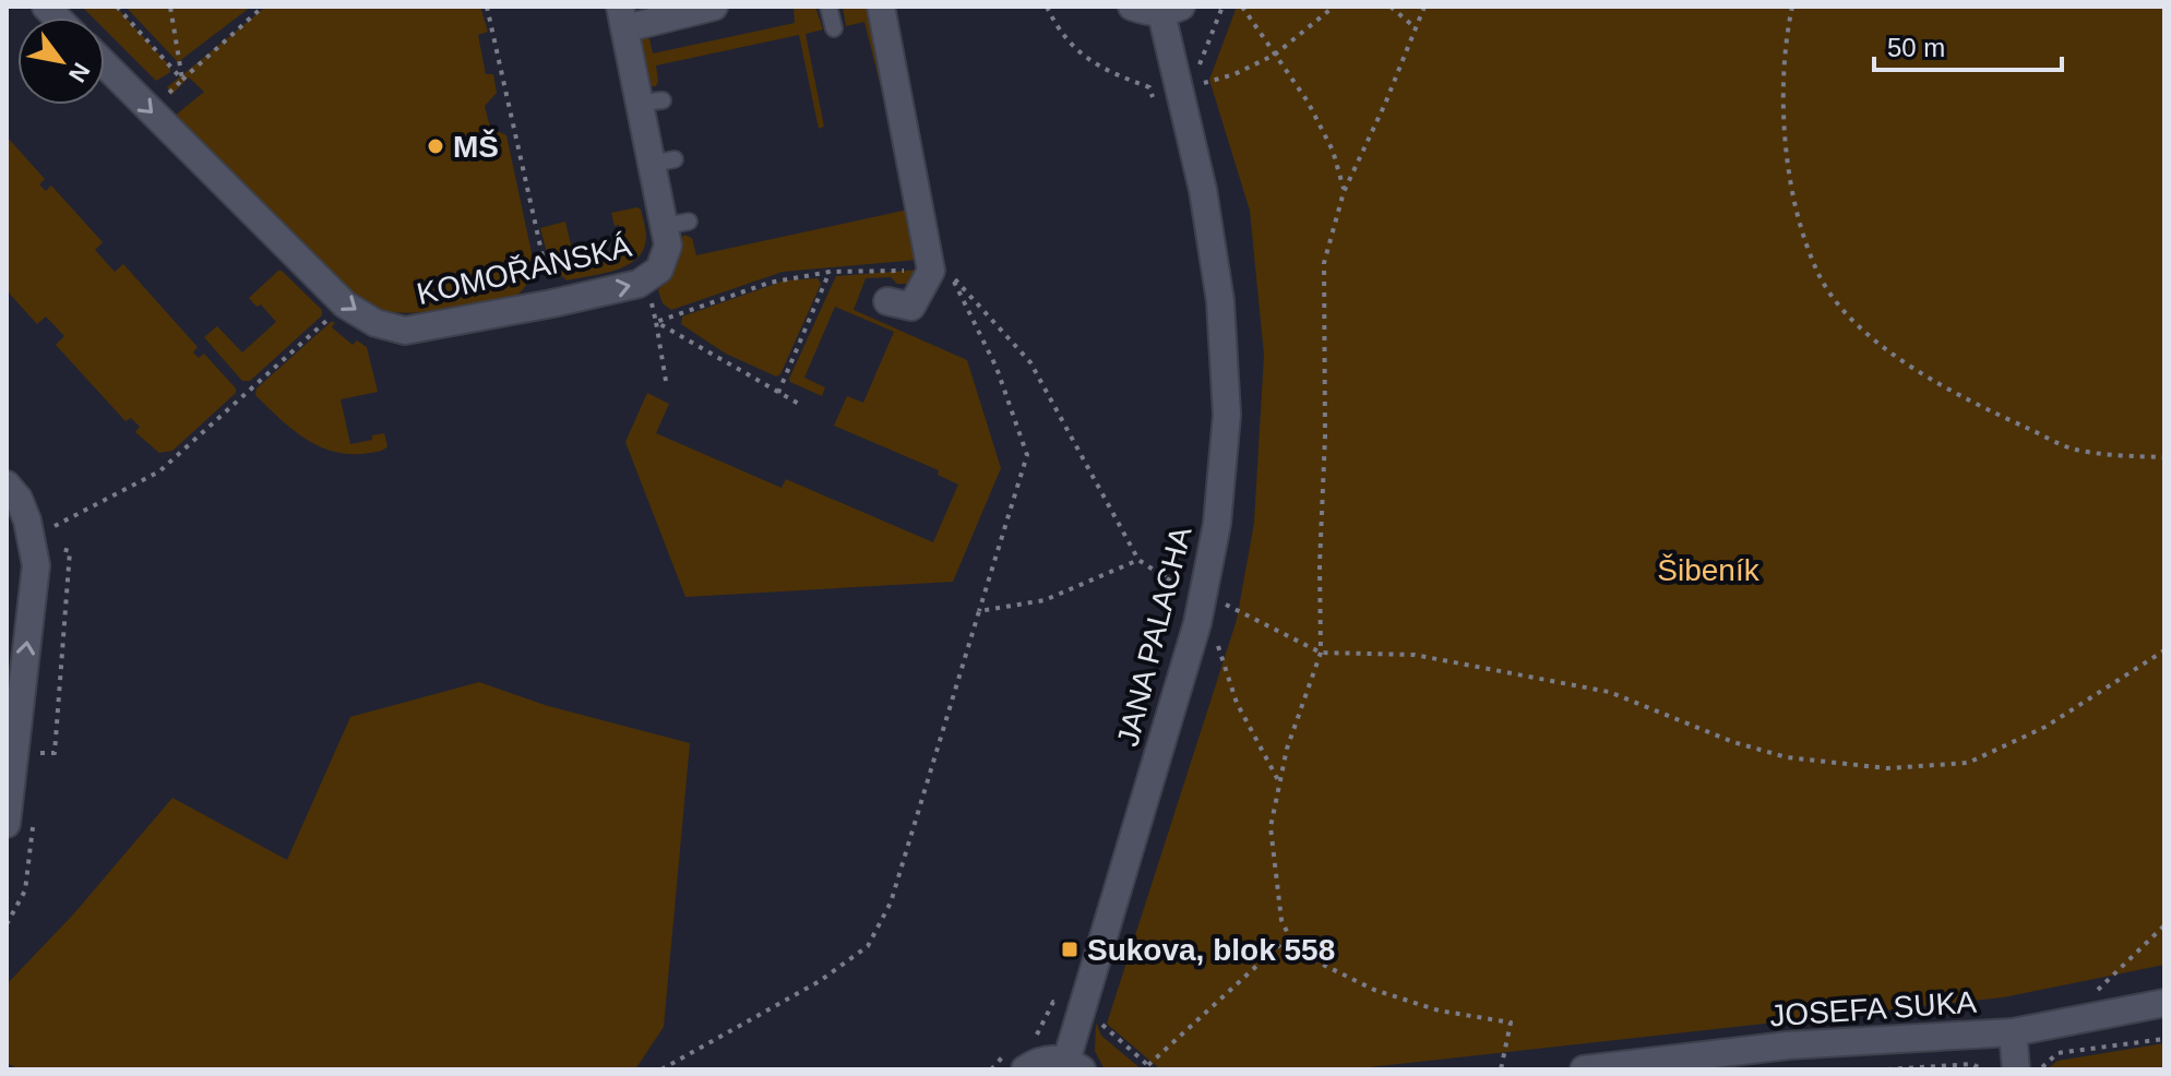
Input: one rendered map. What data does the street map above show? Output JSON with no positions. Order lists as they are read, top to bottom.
{
  "streets": {
    "street": ["KOMOŘANSKÁ", "JANA PALACHA", "JOSEFA SUKA"]
  },
  "one_way": ["KOMOŘANSKÁ"],
  "parks": ["Šibeník"],
  "places": {
    "other": ["MŠ"],
    "transit": ["Sukova, blok 558"]
  },
  "scale_bar": "50 m",
  "north": "bottom right"
}
